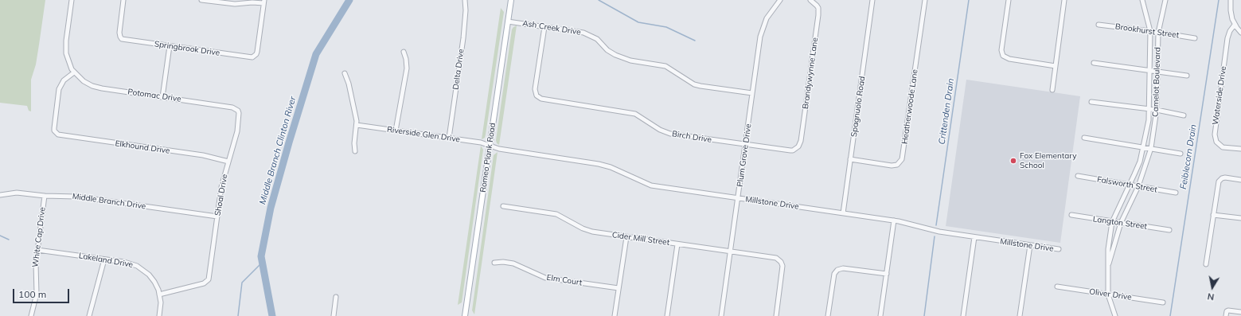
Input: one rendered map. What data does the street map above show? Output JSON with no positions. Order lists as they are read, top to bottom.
{
  "streets": {
    "main road": ["Romeo Plank Road"],
    "street": [
      "Ash Creek Drive",
      "Brookhurst Street",
      "Springbrook Drive",
      "Delta Drive",
      "Brandywynne Lane",
      "Camelot Boulevard",
      "Potomac Drive",
      "Waterside Drive",
      "Spagnuolo Road",
      "Heatherwoode Lane",
      "Riverside Glen Drive",
      "Birch Drive",
      "Elkhound Drive",
      "Plum Grove Drive",
      "Falsworth Street",
      "Shoal Drive",
      "Middle Branch Drive",
      "Millstone Drive",
      "Langton Street",
      "White Cap Drive",
      "Cider Mill Street",
      "Lakeland Drive",
      "Elm Court",
      "Oliver Drive"
    ]
  },
  "crossings": [
    ["Ash Creek Drive", "Birch Drive"],
    ["Ash Creek Drive", "Plum Grove Drive"],
    ["Ash Creek Drive", "Romeo Plank Road"],
    ["Brookhurst Street", "Camelot Boulevard"],
    ["Delta Drive", "Riverside Glen Drive"],
    ["Brandywynne Lane", "Birch Drive"],
    ["Camelot Boulevard", "Falsworth Street"],
    ["Camelot Boulevard", "Langton Street"],
    ["Camelot Boulevard", "Oliver Drive"],
    ["Potomac Drive", "Elkhound Drive"],
    ["Potomac Drive", "Shoal Drive"],
    ["Spagnuolo Road", "Heatherwoode Lane"],
    ["Spagnuolo Road", "Millstone Drive"],
    ["Riverside Glen Drive", "Romeo Plank Road"],
    ["Riverside Glen Drive", "Millstone Drive"],
    ["Birch Drive", "Plum Grove Drive"],
    ["Elkhound Drive", "Shoal Drive"],
    ["Plum Grove Drive", "Millstone Drive"],
    ["Plum Grove Drive", "Cider Mill Street"],
    ["Romeo Plank Road", "Millstone Drive"],
    ["Shoal Drive", "Middle Branch Drive"],
    ["Shoal Drive", "Lakeland Drive"],
    ["Middle Branch Drive", "White Cap Drive"],
    ["White Cap Drive", "Lakeland Drive"]
  ],
  "water": ["Crittenden Drain", "Middle Branch Clinton River", "Feiblecorn Drain"],
  "places": ["Fox Elementary School"],
  "scale_bar": "100 m",
  "north": "bottom"
}
